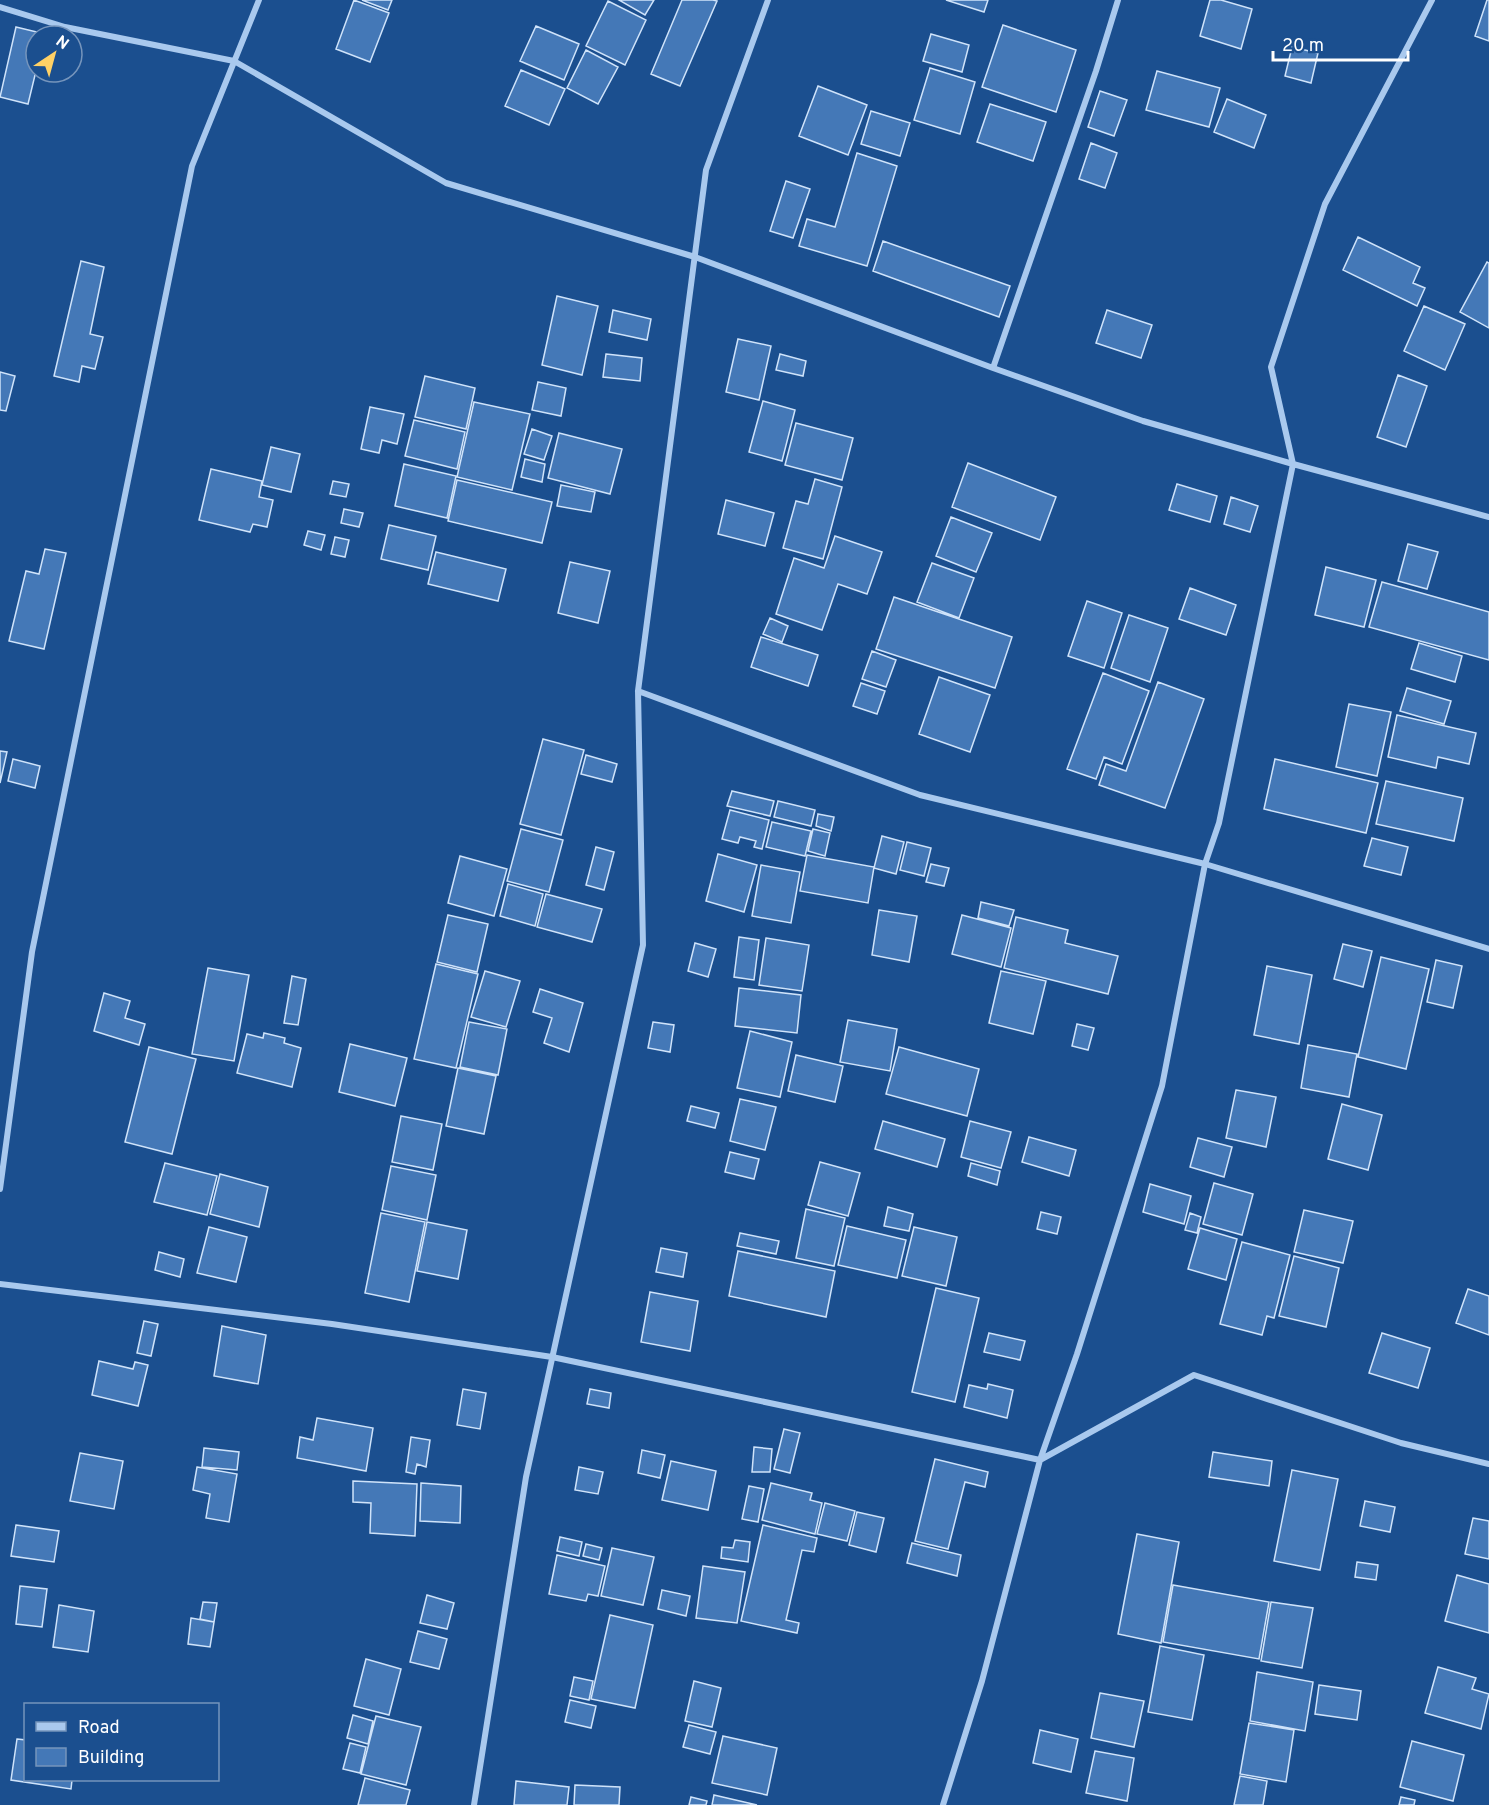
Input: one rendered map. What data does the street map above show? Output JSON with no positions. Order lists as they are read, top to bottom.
{
  "legend": ["Road", "Building"],
  "scale_bar": "20 m",
  "north": "top right"
}
